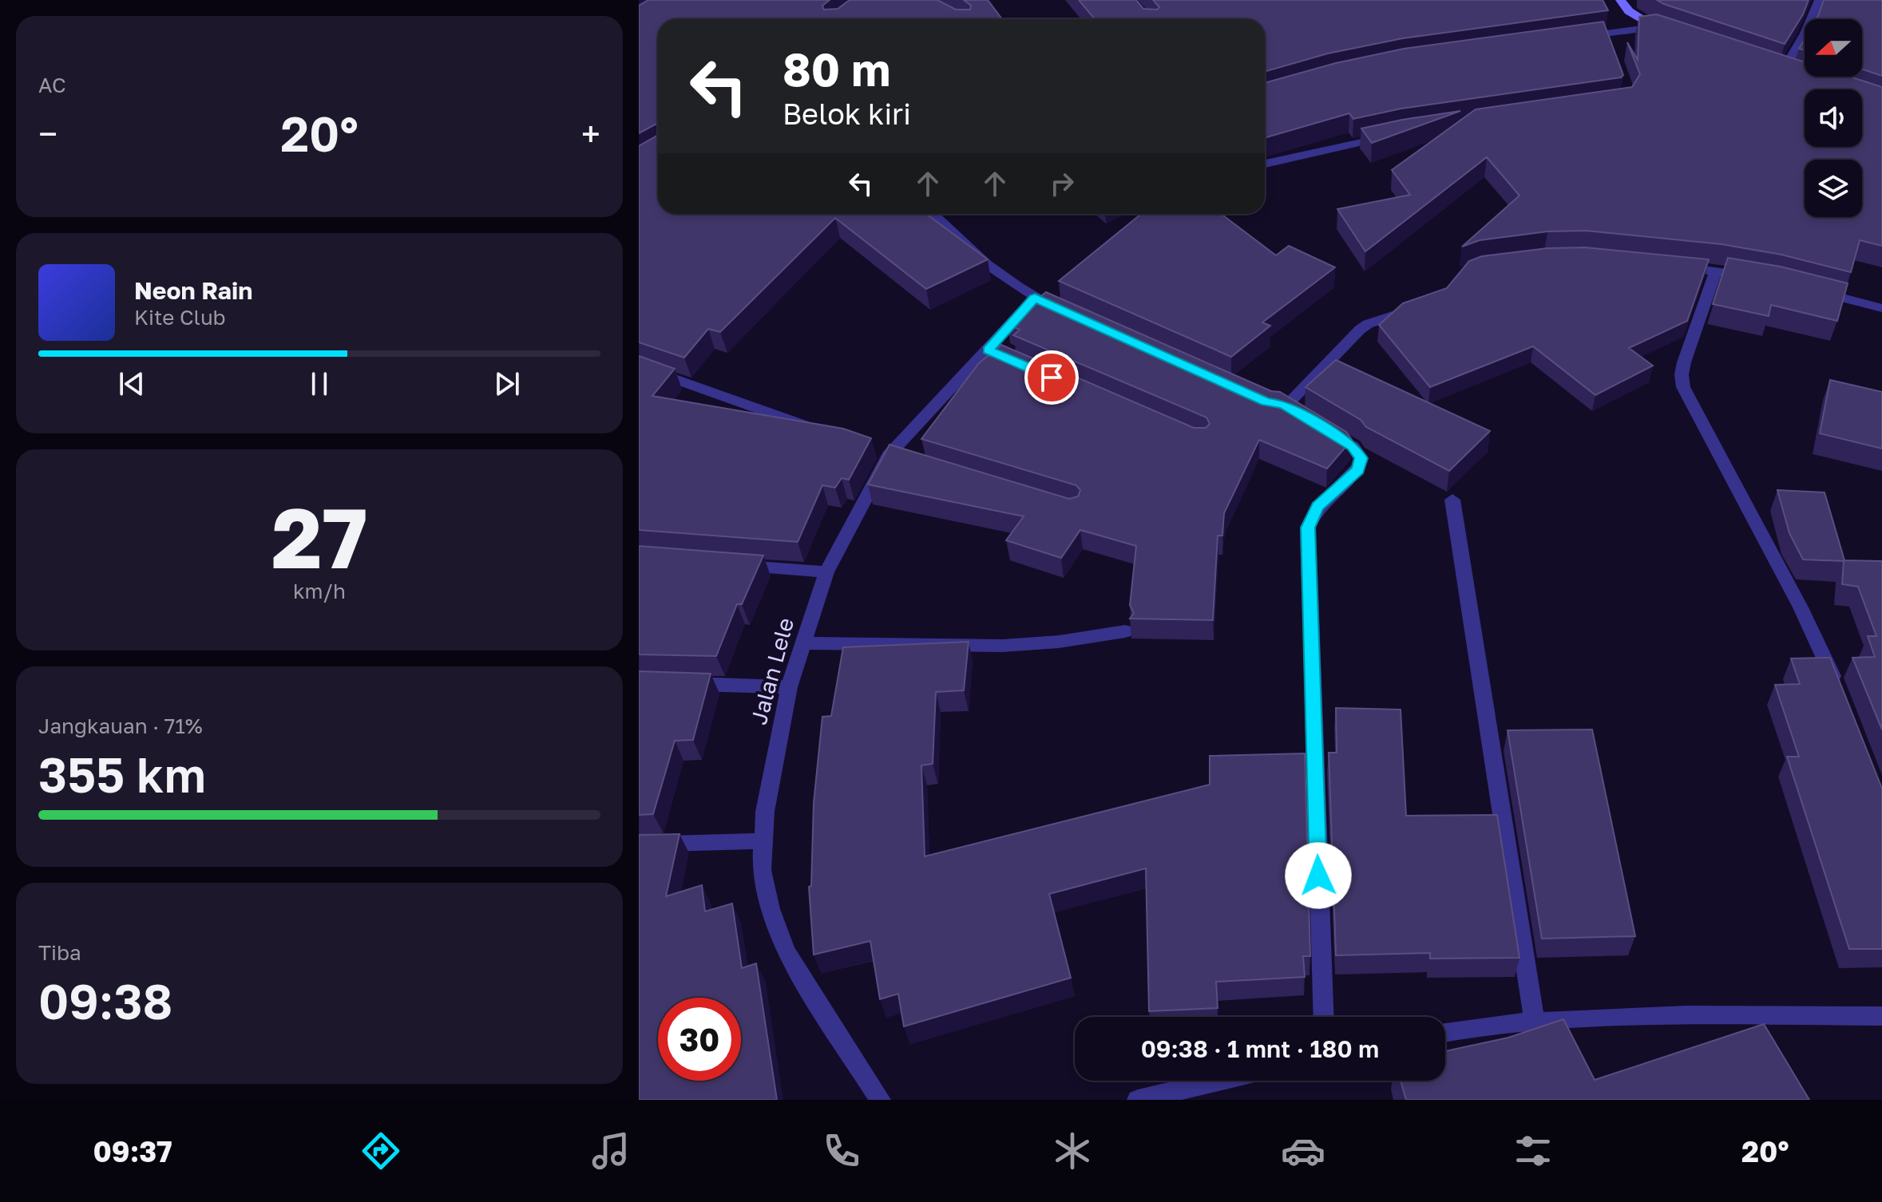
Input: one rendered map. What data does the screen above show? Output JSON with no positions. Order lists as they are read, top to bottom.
{
  "streets": {
    "street": ["Jalan Lele"]
  },
  "north": "left",
  "page": {
    "tile": [
      "AC",
      ["27", "km/h"],
      ["Jangkauan · 71%", "355 km"],
      ["Tiba", "09:38"]
    ],
    "turn": ["80 m", "Belok kiri"],
    "heat": ["−", "20°", "+"],
    "song": ["Neon Rain", "Kite Club"],
    "limit": "30",
    "trip": "09:38 · 1 mnt · 180 m",
    "tabs": ["09:37", "20°"]
  }
}
